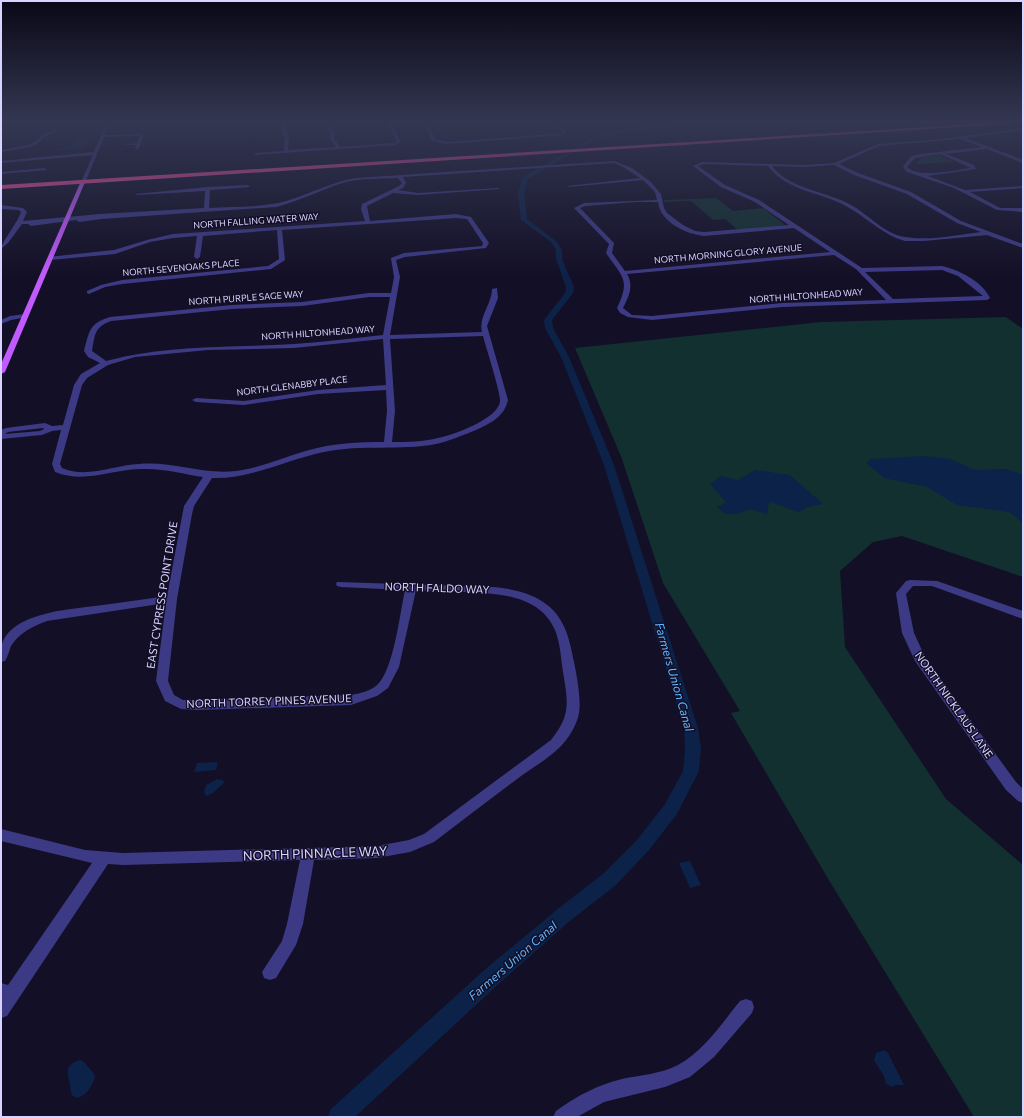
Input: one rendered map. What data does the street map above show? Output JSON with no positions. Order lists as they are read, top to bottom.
{
  "streets": {
    "street": [
      "NORTH FALLING WATER WAY",
      "NORTH MORNING GLORY AVENUE",
      "NORTH SEVENOAKS PLACE",
      "NORTH HILTONHEAD WAY",
      "NORTH PURPLE SAGE WAY",
      "NORTH GLENABBY PLACE",
      "NORTH FALDO WAY",
      "EAST CYPRESS POINT DRIVE",
      "NORTH TORREY PINES AVENUE",
      "NORTH NICKLAUS LANE",
      "NORTH PINNACLE WAY"
    ]
  },
  "crossings": [
    ["NORTH FALLING WATER WAY", "NORTH SEVENOAKS PLACE"],
    ["NORTH FALLING WATER WAY", "NORTH PURPLE SAGE WAY"],
    ["NORTH MORNING GLORY AVENUE", "NORTH HILTONHEAD WAY"],
    ["NORTH HILTONHEAD WAY", "NORTH PURPLE SAGE WAY"],
    ["NORTH HILTONHEAD WAY", "EAST CYPRESS POINT DRIVE"],
    ["NORTH FALDO WAY", "NORTH TORREY PINES AVENUE"],
    ["NORTH FALDO WAY", "NORTH PINNACLE WAY"],
    ["EAST CYPRESS POINT DRIVE", "NORTH TORREY PINES AVENUE"]
  ],
  "water": ["Farmers Union Canal"]
}
